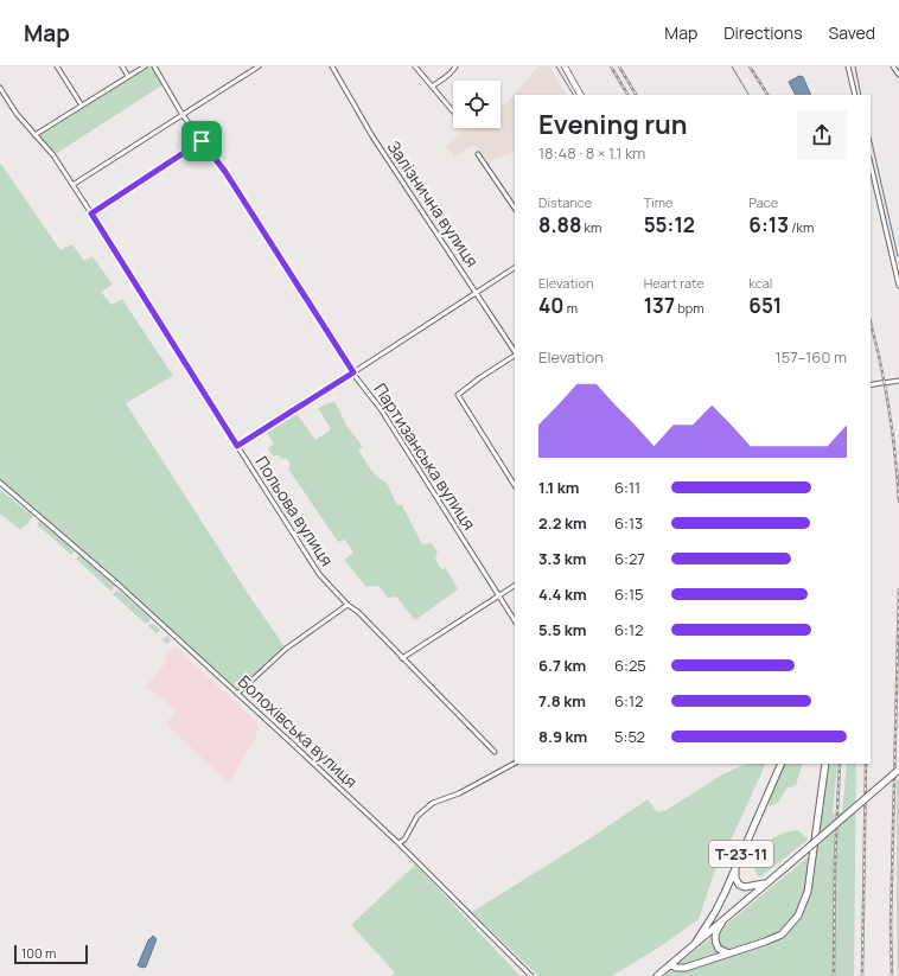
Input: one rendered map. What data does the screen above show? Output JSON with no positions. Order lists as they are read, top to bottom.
{
  "streets": {
    "main road": ["Т-23-11"],
    "street": [
      "Залізнична вулиця",
      "Партизанська вулиця",
      "Польова вулиця",
      "Болохівська вулиця"
    ]
  },
  "scale_bar": "100 m",
  "page": {
    "header": "Map",
    "nav": ["Map", "Directions", "Saved"],
    "heading": ["Evening run", "18:48 · 8 × 1.1 km"],
    "stats": [
      ["Distance", "8.88 km"],
      ["Time", "55:12"],
      ["Pace", "6:13 /km"],
      ["Elevation", "40 m"],
      ["Heart rate", "137 bpm"],
      ["kcal", "651"]
    ],
    "chart": ["Elevation", "157–160 m"],
    "list": [
      {
        "name": "1.1 km",
        "note": "6:11"
      },
      {
        "name": "2.2 km",
        "note": "6:13"
      },
      {
        "name": "3.3 km",
        "note": "6:27"
      },
      {
        "name": "4.4 km",
        "note": "6:15"
      },
      {
        "name": "5.5 km",
        "note": "6:12"
      },
      {
        "name": "6.7 km",
        "note": "6:25"
      },
      {
        "name": "7.8 km",
        "note": "6:12"
      },
      {
        "name": "8.9 km",
        "note": "5:52"
      }
    ],
    "scale": "100 m"
  }
}
